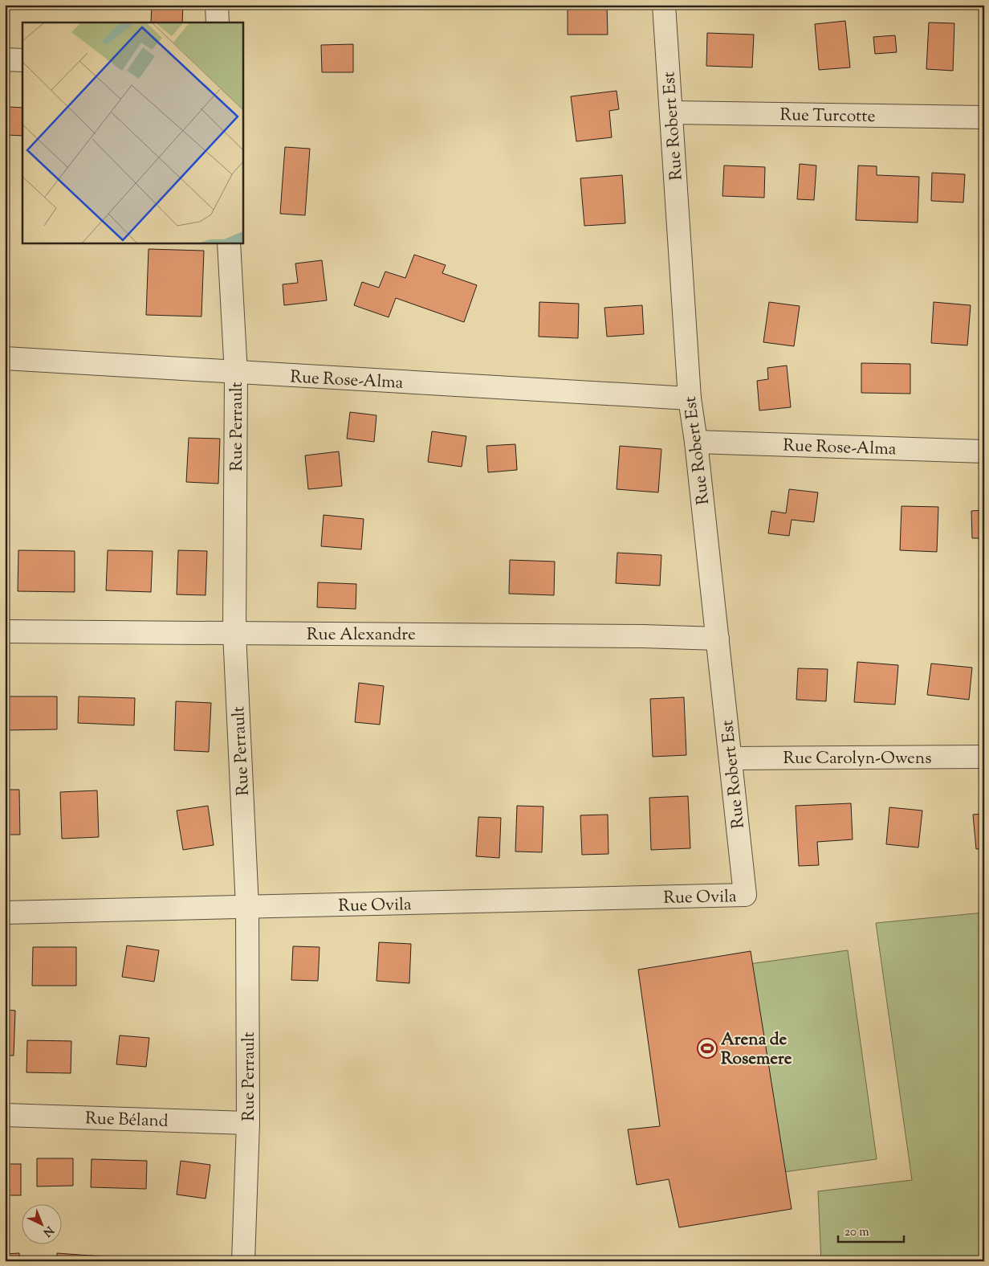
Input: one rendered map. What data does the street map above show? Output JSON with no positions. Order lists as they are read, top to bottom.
{
  "streets": {
    "street": [
      "Rue Turcotte",
      "Rue Robert Est",
      "Rue Rose-Alma",
      "Rue Perrault",
      "Rue Alexandre",
      "Rue Carolyn-Owens",
      "Rue Ovila",
      "Rue Béland"
    ]
  },
  "crossings": [
    ["Rue Turcotte", "Rue Robert Est"],
    ["Rue Robert Est", "Rue Rose-Alma"],
    ["Rue Robert Est", "Rue Alexandre"],
    ["Rue Robert Est", "Rue Carolyn-Owens"],
    ["Rue Robert Est", "Rue Ovila"],
    ["Rue Rose-Alma", "Rue Perrault"],
    ["Rue Perrault", "Rue Alexandre"],
    ["Rue Perrault", "Rue Ovila"],
    ["Rue Perrault", "Rue Béland"]
  ],
  "places": {
    "sports": ["Arena de Rosemere"]
  },
  "scale_bar": "20 m",
  "north": "bottom right"
}
